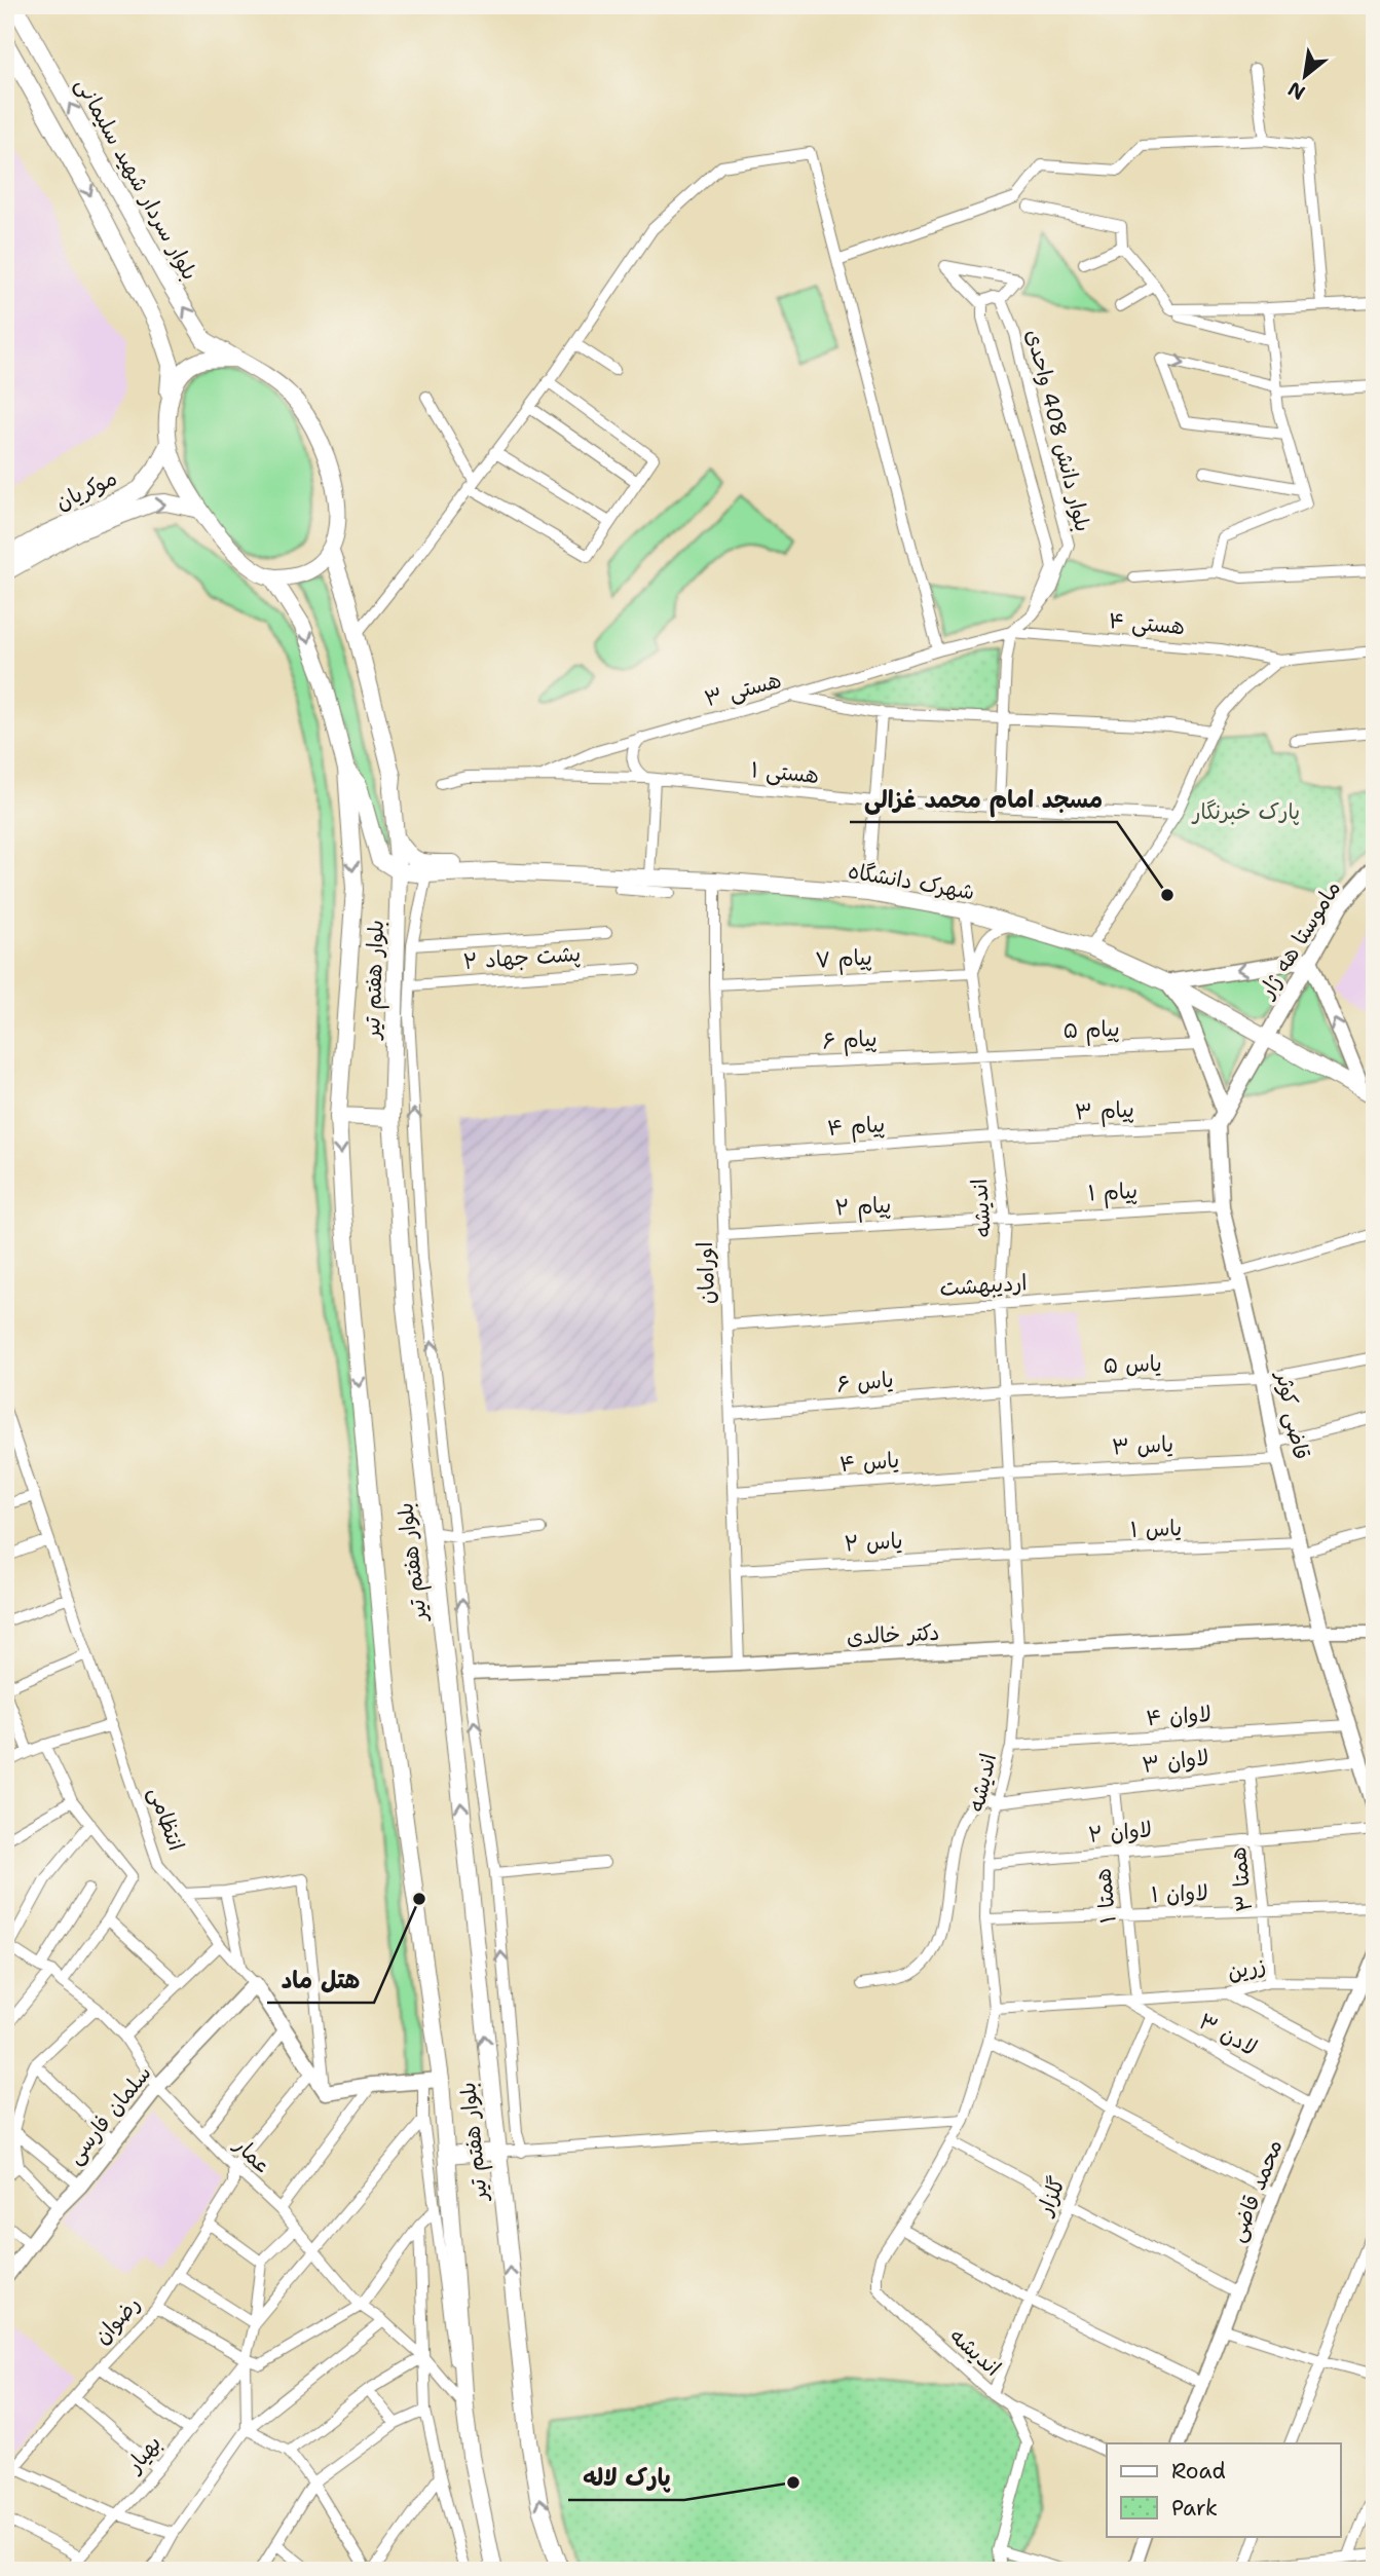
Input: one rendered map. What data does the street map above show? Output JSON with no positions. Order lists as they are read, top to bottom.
{
  "streets": {
    "main road": [
      "بلوار سردار شهید سلیمانی",
      "موکریان",
      "شهرک دانشگاه",
      "ماموستا هه ژار",
      "بلوار هفتم تیر",
      "قاضی کوثر",
      "انتظامی",
      "سلمان فارسی"
    ],
    "street": [
      "بلوار دانش 408 واحدی",
      "هستی ۴",
      "هستی ۳",
      "هستی ۱",
      "پشت جهاد ۲",
      "پیام ۷",
      "پیام ۵",
      "پیام ۶",
      "پیام ۳",
      "پیام ۴",
      "پیام ۱",
      "پیام ۲",
      "اندیشه",
      "اورامان",
      "اردیبهشت",
      "یاس ۵",
      "یاس ۶",
      "یاس ۳",
      "یاس ۴",
      "یاس ۱",
      "یاس ۲",
      "دکتر خالدی",
      "لاوان ۴",
      "لاوان ۳",
      "لاوان ۲",
      "همتا ۳",
      "لاوان ۱",
      "همتا ۱",
      "زرین",
      "لادن ۳",
      "عمار",
      "محمد قاضی",
      "گلزار",
      "رضوان",
      "بهیار"
    ]
  },
  "crossings": [
    ["بلوار سردار شهید سلیمانی", "موکریان"],
    ["بلوار سردار شهید سلیمانی", "بلوار هفتم تیر"],
    ["موکریان", "بلوار هفتم تیر"],
    ["هستی ۳", "هستی ۱"],
    ["شهرک دانشگاه", "ماموستا هه ژار"],
    ["شهرک دانشگاه", "بلوار هفتم تیر"],
    ["شهرک دانشگاه", "اندیشه"],
    ["شهرک دانشگاه", "اورامان"],
    ["پیام ۷", "اندیشه"],
    ["پیام ۷", "اورامان"],
    ["بلوار هفتم تیر", "عمار"],
    ["پیام ۵", "پیام ۶"],
    ["پیام ۵", "اندیشه"],
    ["پیام ۶", "اندیشه"],
    ["پیام ۶", "اورامان"],
    ["پیام ۳", "پیام ۴"],
    ["پیام ۳", "اندیشه"],
    ["پیام ۳", "قاضی کوثر"],
    ["پیام ۴", "اندیشه"],
    ["پیام ۴", "اورامان"],
    ["پیام ۱", "پیام ۲"],
    ["پیام ۱", "اندیشه"],
    ["پیام ۱", "قاضی کوثر"],
    ["پیام ۲", "اندیشه"],
    ["پیام ۲", "اورامان"],
    ["اندیشه", "اردیبهشت"],
    ["اندیشه", "یاس ۵"],
    ["اندیشه", "یاس ۶"],
    ["اندیشه", "یاس ۳"],
    ["اندیشه", "یاس ۴"],
    ["اندیشه", "یاس ۱"],
    ["اندیشه", "یاس ۲"],
    ["اندیشه", "دکتر خالدی"],
    ["اندیشه", "لاوان ۴"],
    ["اندیشه", "لاوان ۳"],
    ["اندیشه", "لاوان ۲"],
    ["اندیشه", "لاوان ۱"],
    ["اندیشه", "زرین"],
    ["اندیشه", "گلزار"],
    ["اورامان", "اردیبهشت"],
    ["اورامان", "یاس ۶"],
    ["اورامان", "یاس ۴"],
    ["اورامان", "یاس ۲"],
    ["اورامان", "دکتر خالدی"],
    ["اردیبهشت", "قاضی کوثر"],
    ["یاس ۵", "یاس ۶"],
    ["یاس ۵", "قاضی کوثر"],
    ["قاضی کوثر", "یاس ۳"],
    ["قاضی کوثر", "یاس ۱"],
    ["قاضی کوثر", "دکتر خالدی"],
    ["قاضی کوثر", "لاوان ۴"],
    ["قاضی کوثر", "لاوان ۳"],
    ["یاس ۳", "یاس ۴"],
    ["یاس ۱", "یاس ۲"],
    ["لاوان ۳", "همتا ۳"],
    ["لاوان ۳", "همتا ۱"],
    ["انتظامی", "سلمان فارسی"],
    ["لاوان ۲", "همتا ۳"],
    ["لاوان ۲", "همتا ۱"],
    ["همتا ۳", "لاوان ۱"],
    ["همتا ۳", "زرین"],
    ["لاوان ۱", "همتا ۱"],
    ["همتا ۱", "زرین"],
    ["زرین", "لادن ۳"],
    ["زرین", "محمد قاضی"],
    ["لادن ۳", "محمد قاضی"],
    ["لادن ۳", "گلزار"],
    ["سلمان فارسی", "عمار"],
    ["عمار", "رضوان"]
  ],
  "parks": ["پارک خبرنگار"],
  "places": ["مسجد امام محمد غزالی", "هتل ماد", "پارک لاله"],
  "legend": ["Road", "Park"],
  "north": "bottom left"
}
